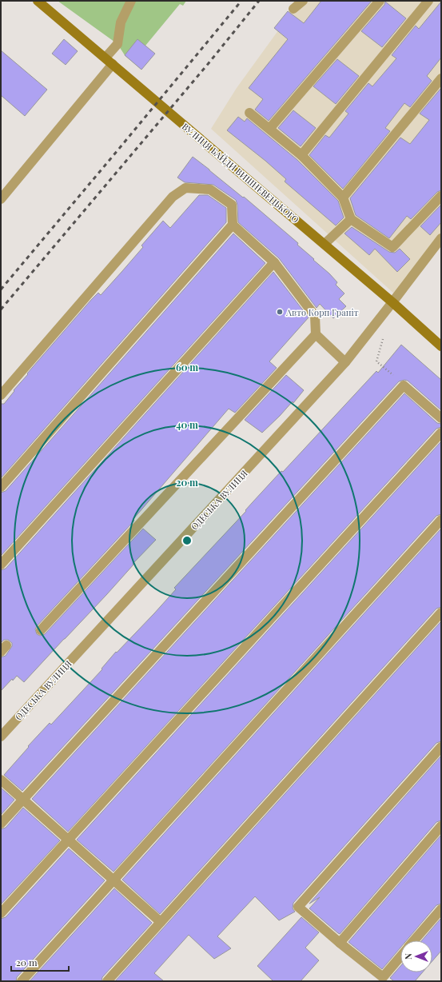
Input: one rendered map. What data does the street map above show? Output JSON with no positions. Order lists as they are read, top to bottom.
{
  "streets": {
    "street": ["ВУЛИЦЯ БАЙДИ ВИШНЕВЕЦЬКОГО", "ОДЕСЬКА ВУЛИЦЯ"]
  },
  "crossings": [
    ["ВУЛИЦЯ БАЙДИ ВИШНЕВЕЦЬКОГО", "ОДЕСЬКА ВУЛИЦЯ"]
  ],
  "places": ["Авто Корп Граніт"],
  "scale_bar": "20 m",
  "north": "left",
  "rings": ["60 m", "40 m", "20 m"]
}
